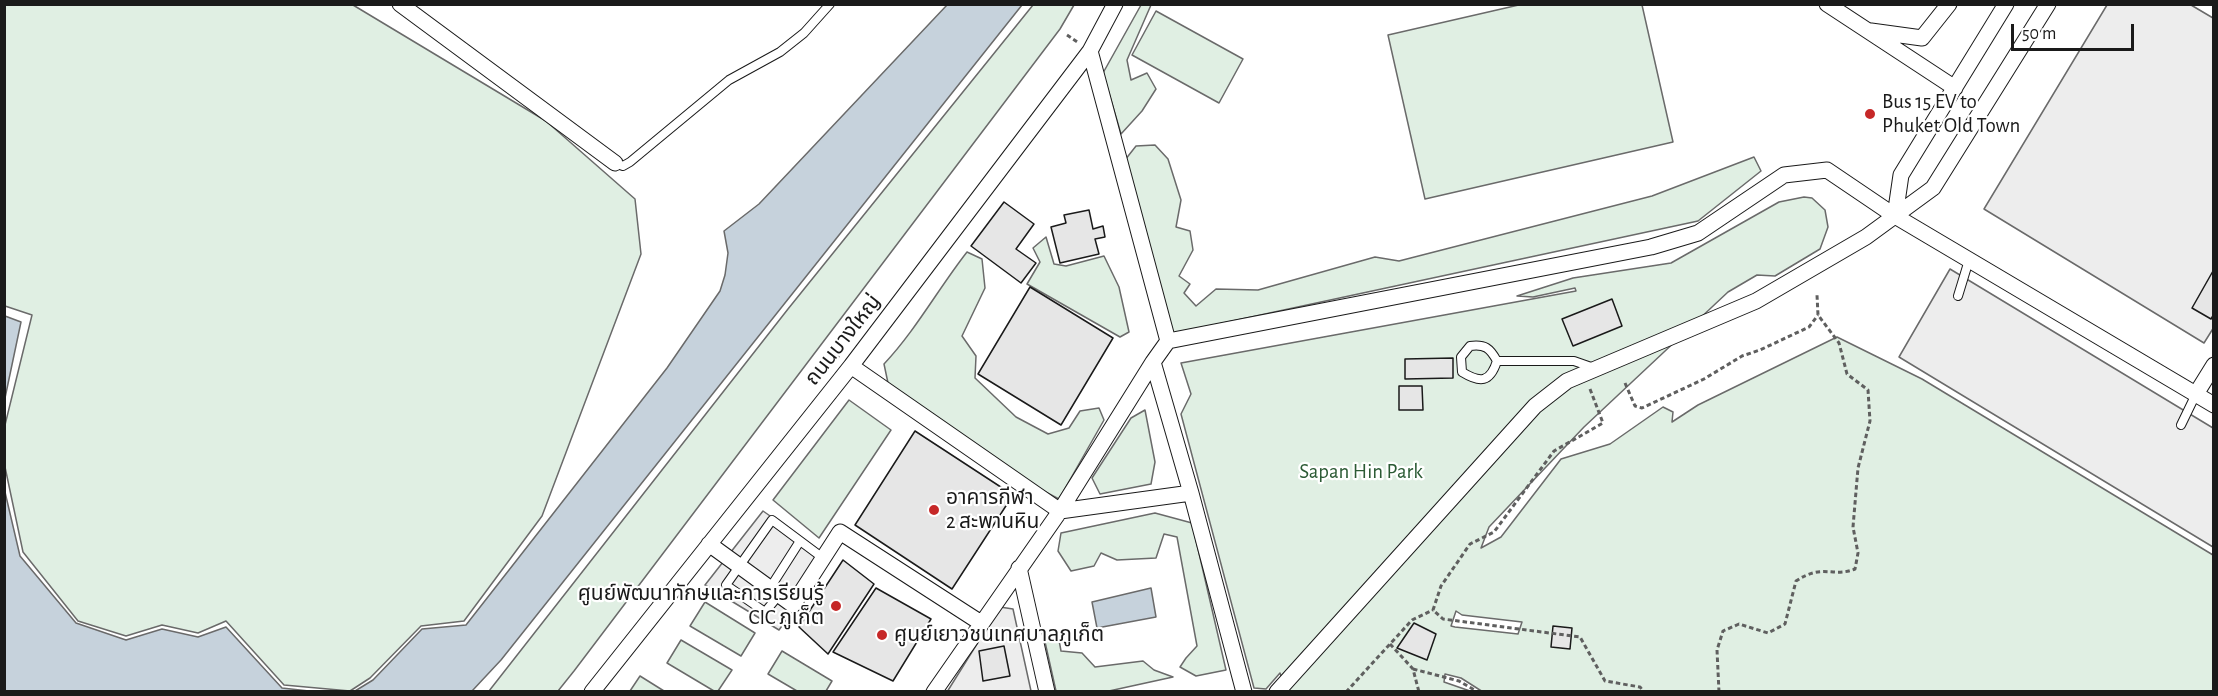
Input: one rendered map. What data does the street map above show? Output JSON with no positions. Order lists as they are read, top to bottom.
{
  "streets": {
    "street": ["ถนนบางใหญ่"]
  },
  "parks": ["Sapan Hin Park"],
  "places": [
    "Bus 15 EV to Phuket Old Town",
    "อาคารกีฬา 2 สะพานหิน",
    "ศูนย์พัฒนาทักษและการเรียนรู้ CIC ภูเก็ต",
    "ศูนย์เยาวชนเทศบาลภูเก็ต"
  ],
  "scale_bar": "50 m"
}
